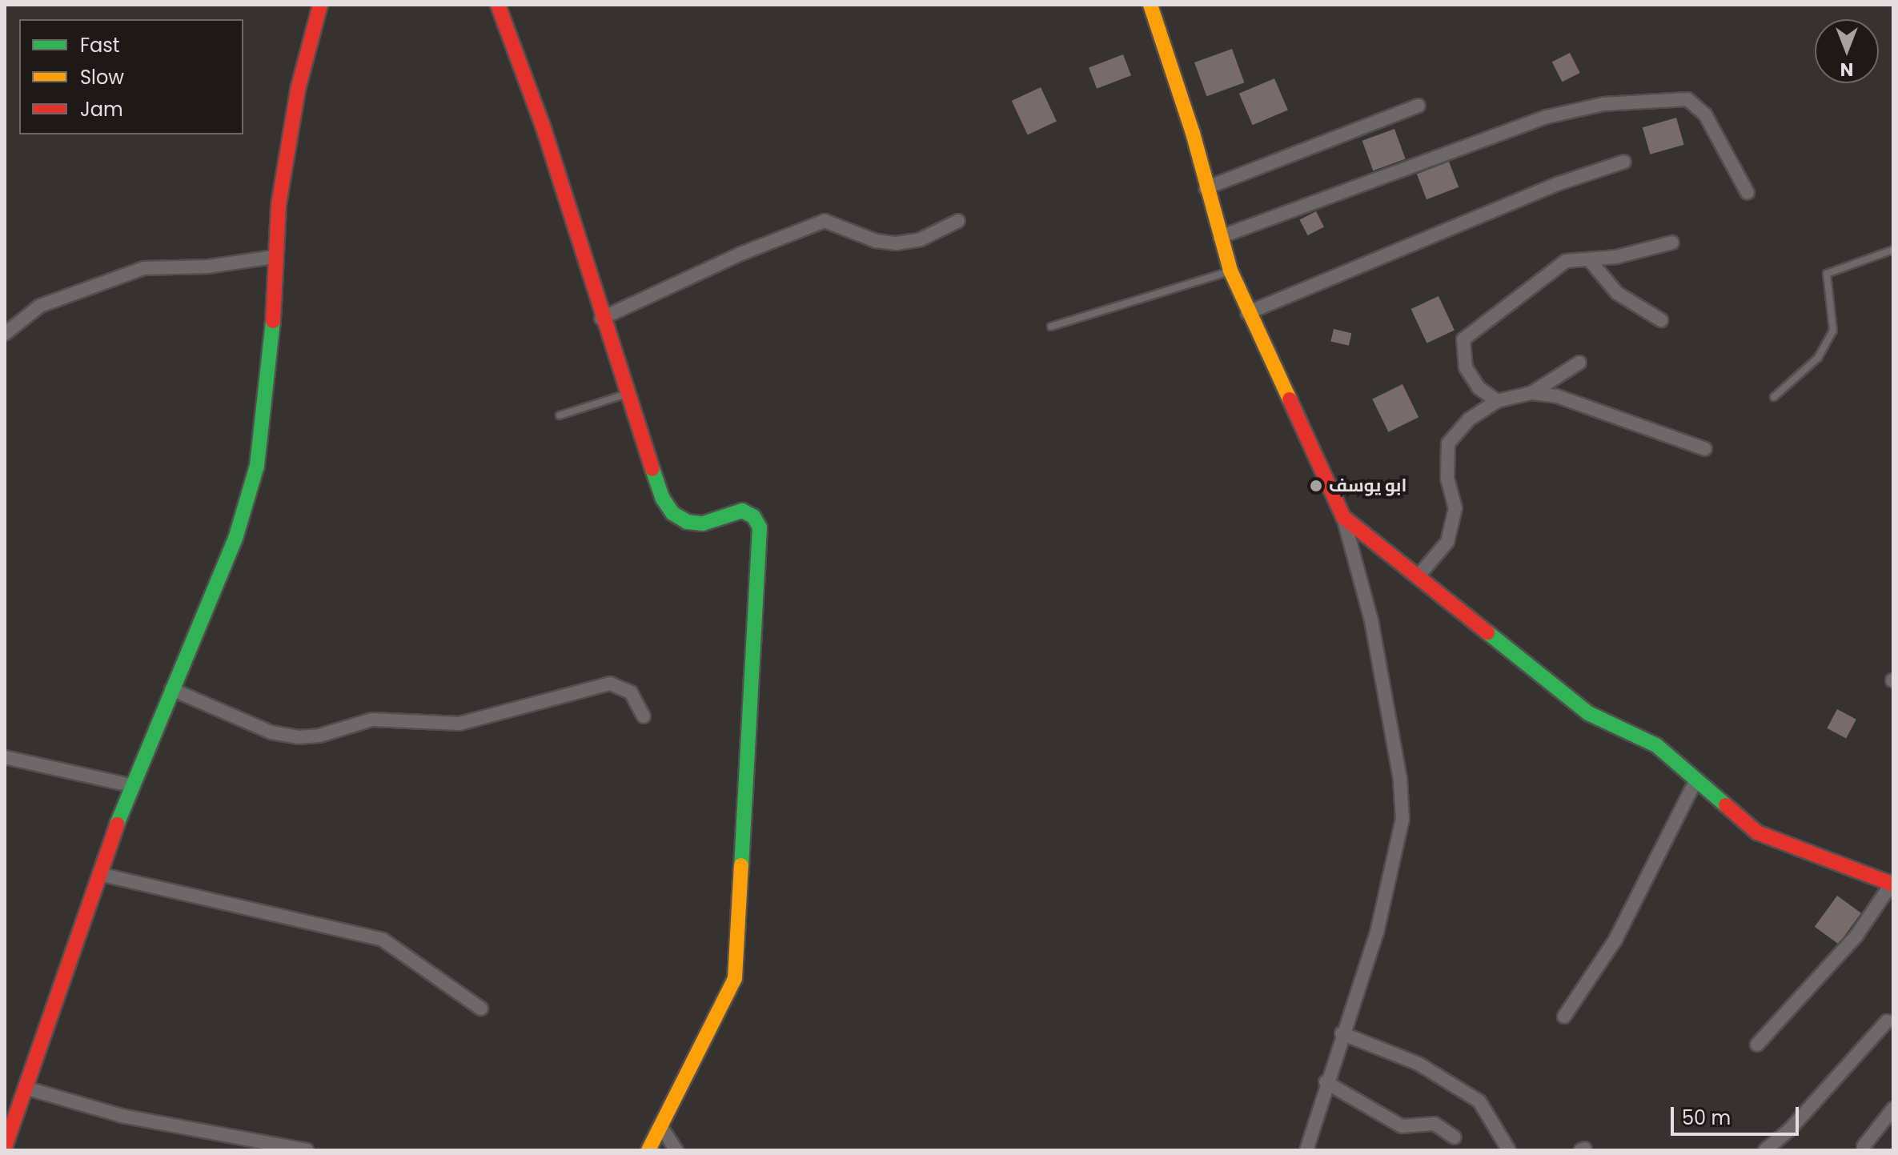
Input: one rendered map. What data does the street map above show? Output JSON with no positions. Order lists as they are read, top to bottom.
{
  "places": ["ابو يوسف"],
  "legend": ["Fast", "Slow", "Jam"],
  "scale_bar": "50 m",
  "north": "bottom"
}
